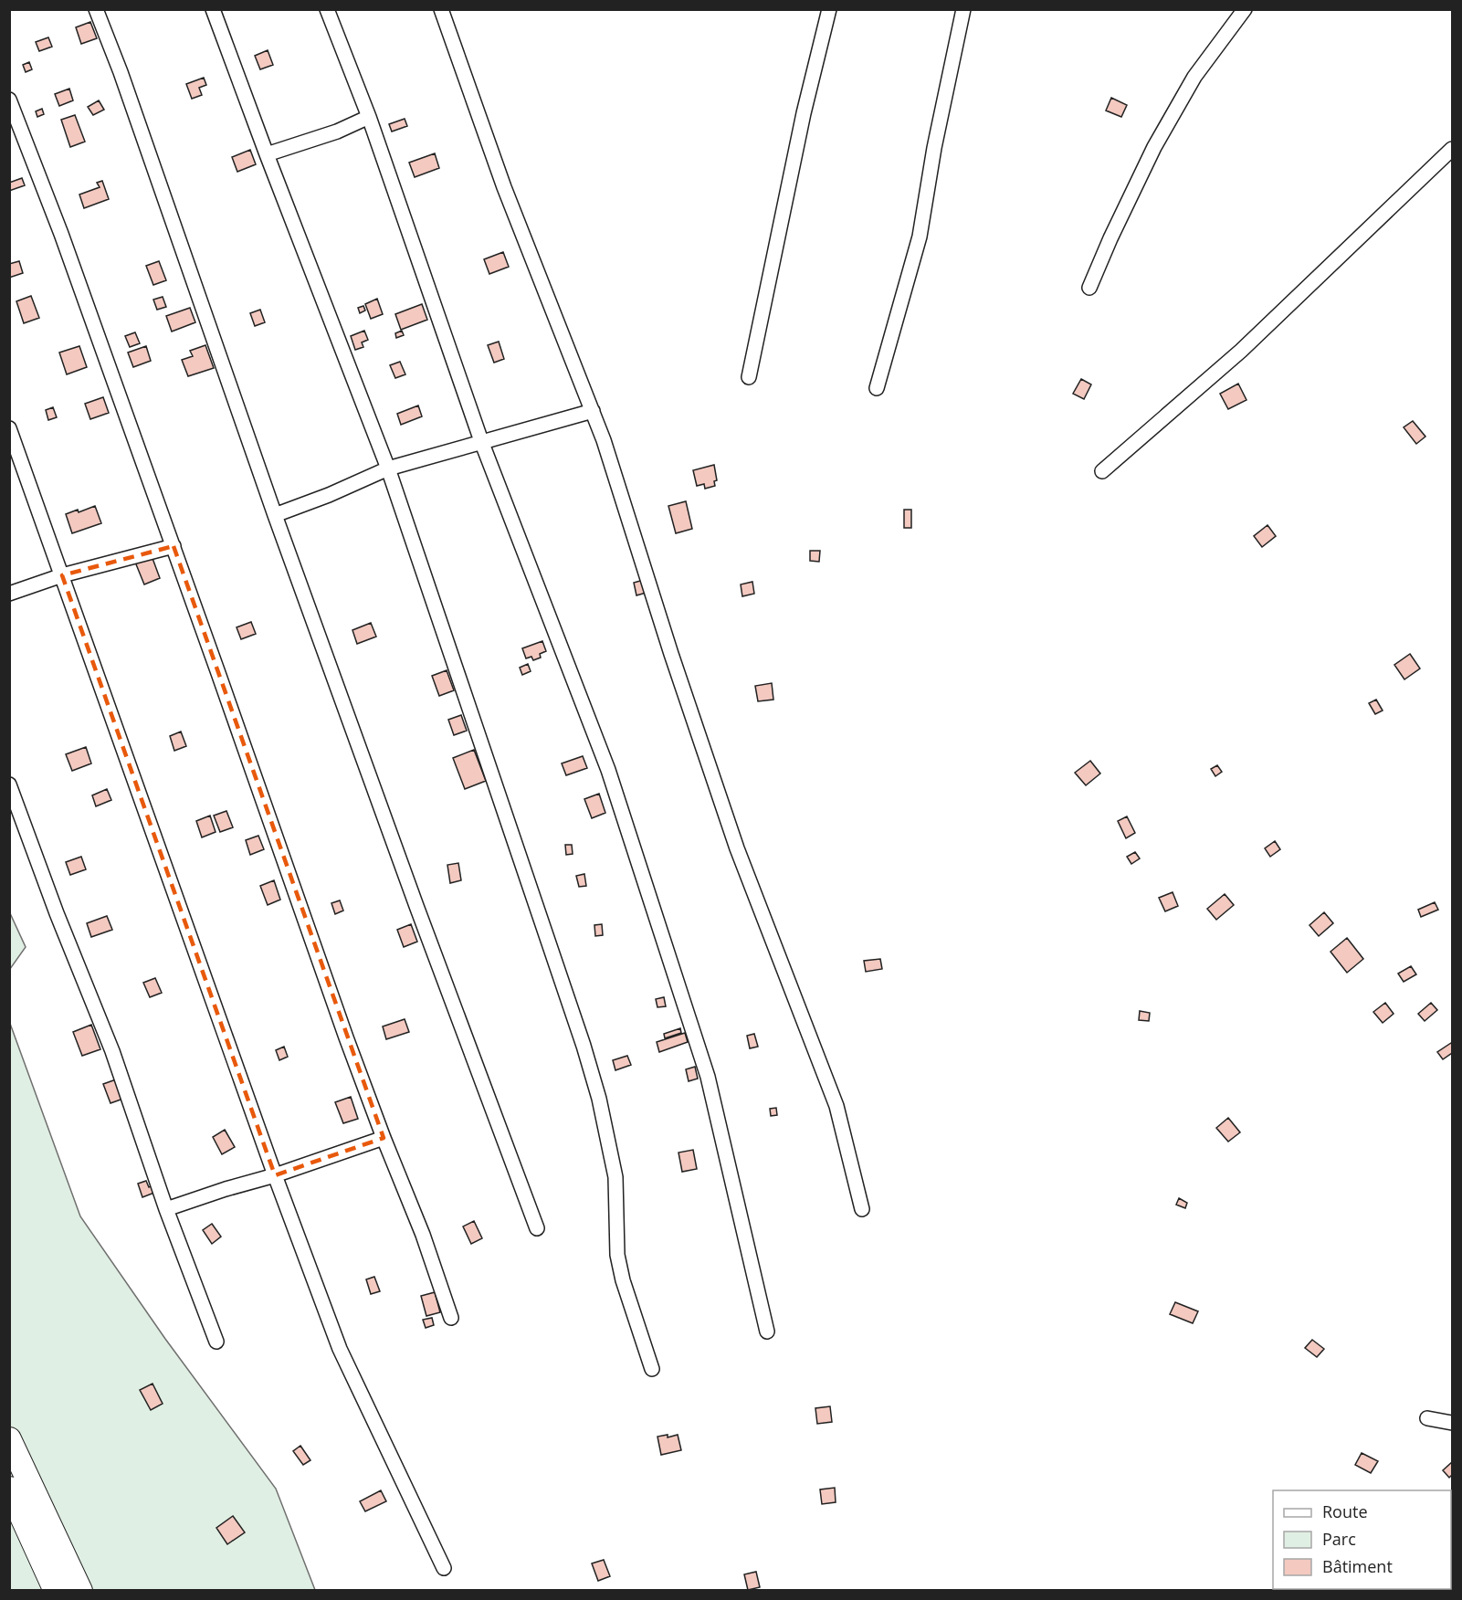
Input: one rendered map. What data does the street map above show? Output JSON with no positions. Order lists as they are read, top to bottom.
{
  "legend": ["Route", "Parc", "Bâtiment"]
}
